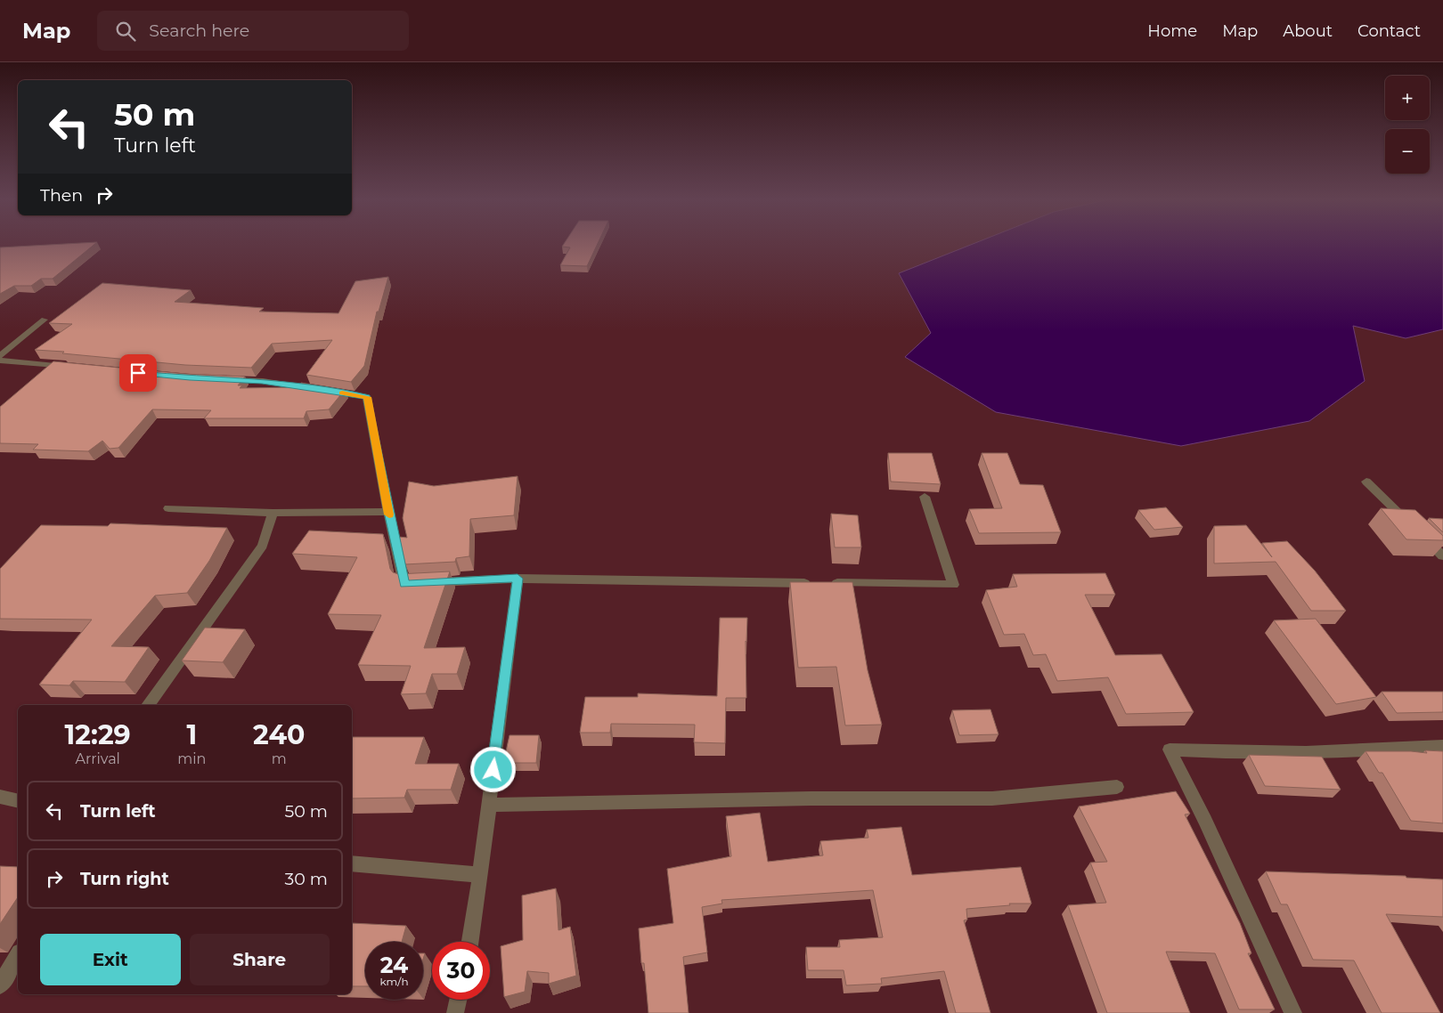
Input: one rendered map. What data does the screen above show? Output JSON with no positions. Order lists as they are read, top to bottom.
{
  "page": {
    "header": "Map",
    "search": "Search here",
    "nav": [
      "Home",
      "Map",
      "About",
      "Contact"
    ],
    "map_buttons": ["+", "−"],
    "turn": ["50 m", "Turn left"],
    "then": "Then",
    "eta": [
      "12:29",
      "Arrival",
      "1",
      "min",
      "240",
      "m"
    ],
    "list": [
      {
        "name": "Turn left",
        "value": "50 m"
      },
      {
        "name": "Turn right",
        "value": "30 m"
      }
    ],
    "buttons": ["Exit", "Share"],
    "speed": "24 km/h",
    "limit": "30"
  }
}
